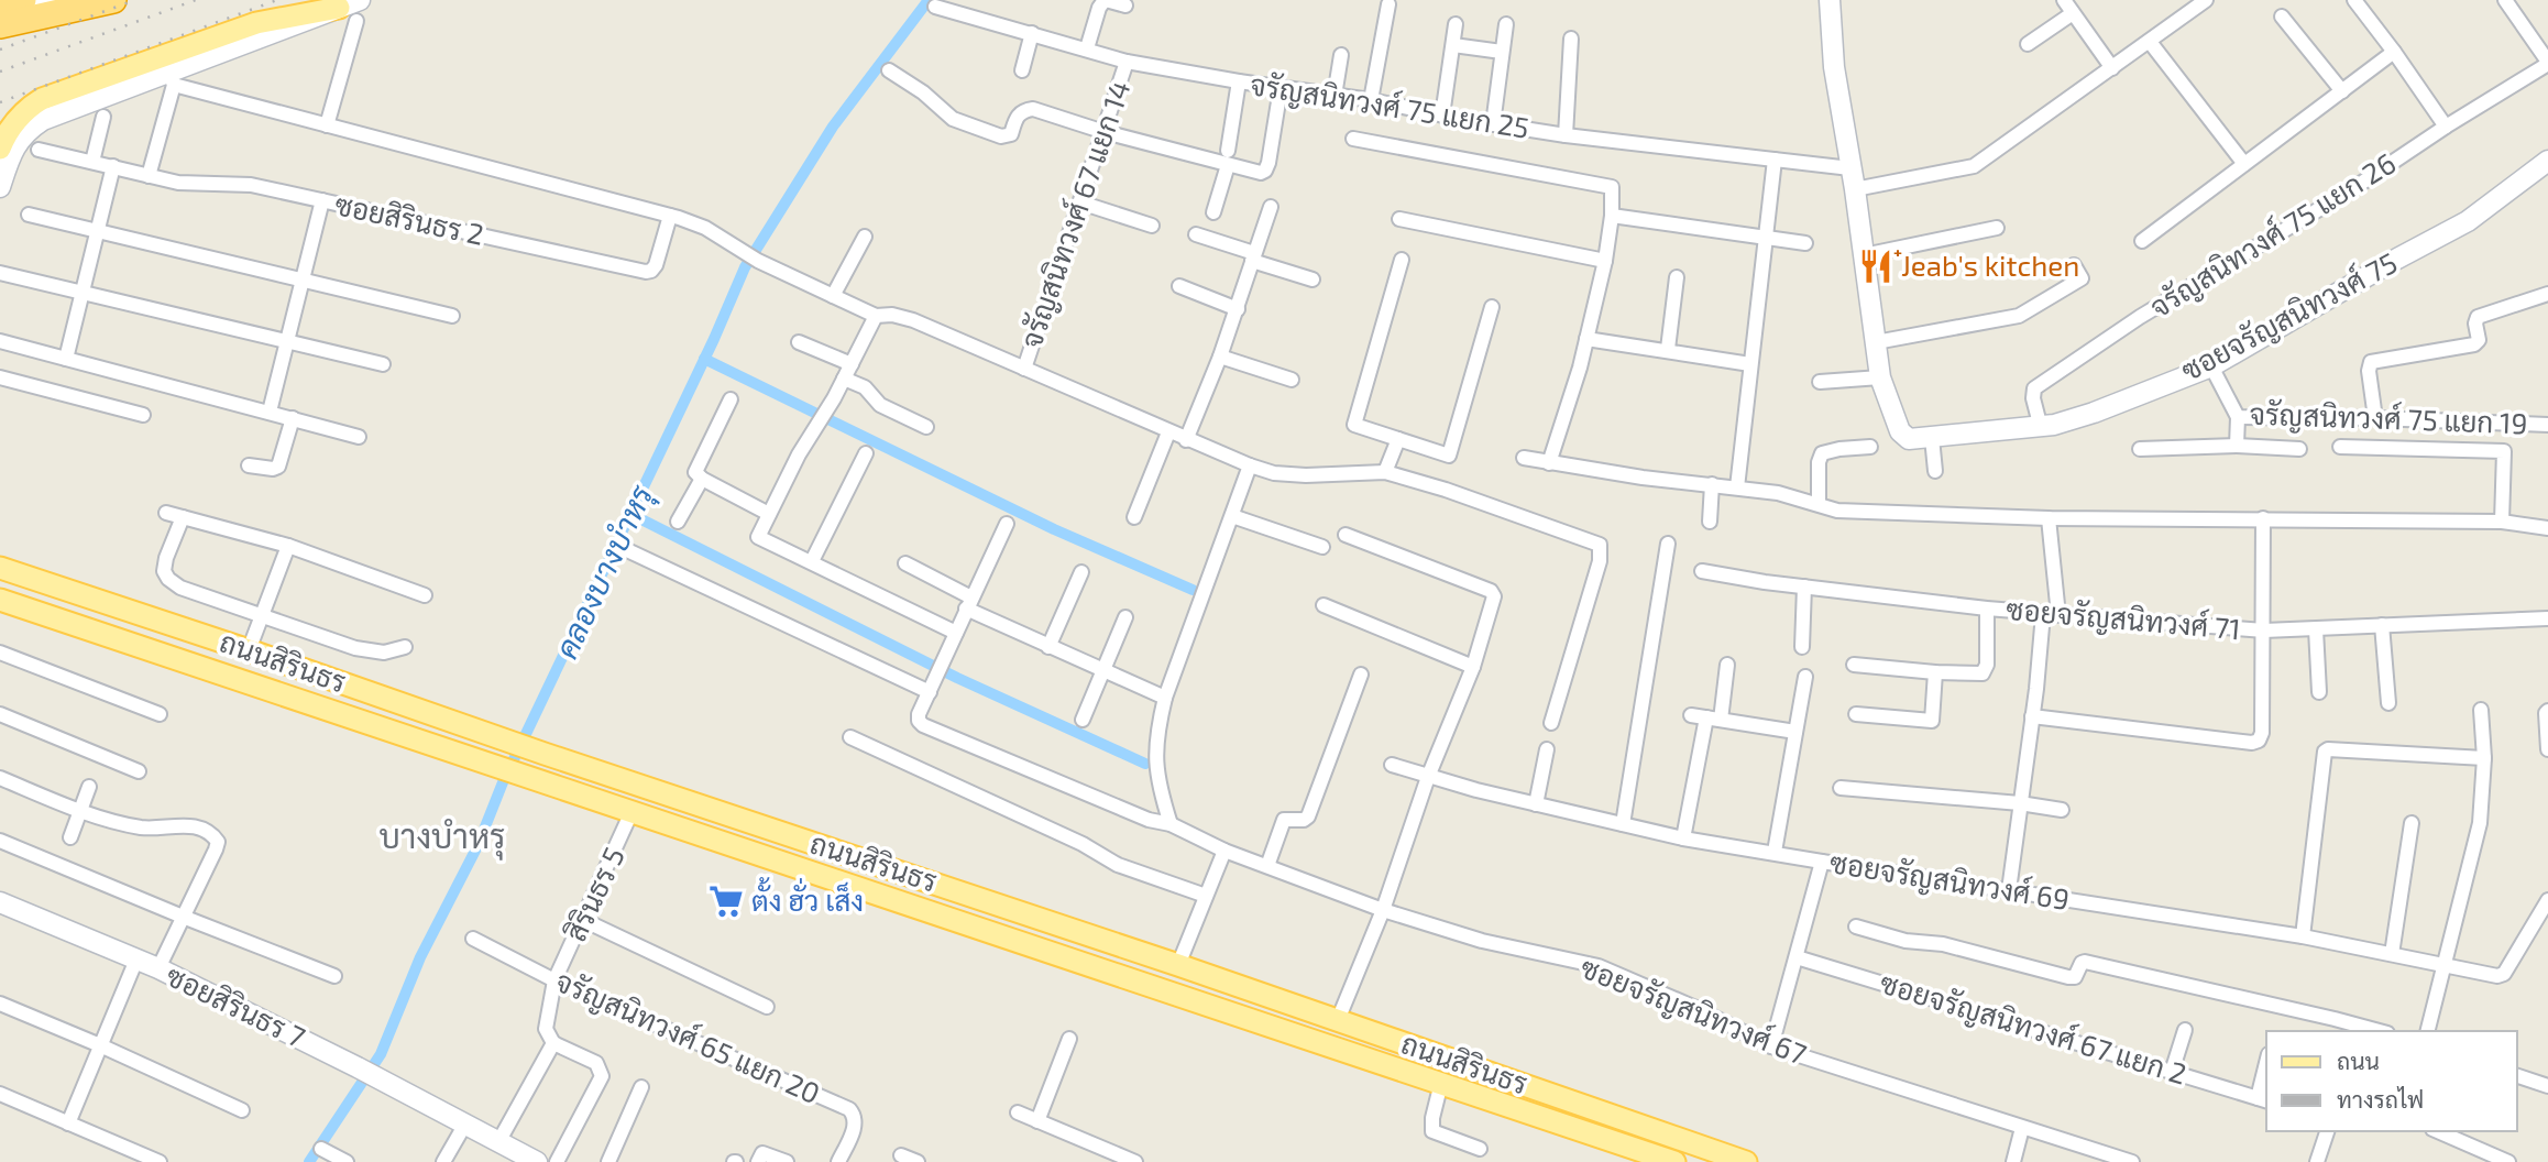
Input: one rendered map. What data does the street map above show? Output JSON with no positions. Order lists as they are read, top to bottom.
{
  "streets": {
    "main road": ["ถนนสิรินธร"],
    "street": [
      "จรัญสนิทวงศ์ 75 แยก 25",
      "จรัญสนิทวงศ์ 67 แยก 14",
      "ซอยสิรินธร 2",
      "จรัญสนิทวงศ์ 75 แยก 26",
      "ซอยจรัญสนิทวงศ์ 75",
      "จรัญสนิทวงศ์ 75 แยก 19",
      "ซอยจรัญสนิทวงศ์ 71",
      "ซอยจรัญสนิทวงศ์ 69",
      "สิรินธร 5",
      "ซอยสิรินธร 7",
      "ซอยจรัญสนิทวงศ์ 67",
      "ซอยจรัญสนิทวงศ์ 67 แยก 2",
      "จรัญสนิทวงศ์ 65 แยก 20"
    ]
  },
  "crossings": [
    ["จรัญสนิทวงศ์ 75 แยก 25", "จรัญสนิทวงศ์ 67 แยก 14"],
    ["จรัญสนิทวงศ์ 75 แยก 25", "ซอยจรัญสนิทวงศ์ 75"],
    ["จรัญสนิทวงศ์ 75 แยก 26", "ซอยจรัญสนิทวงศ์ 75"],
    ["ซอยจรัญสนิทวงศ์ 75", "จรัญสนิทวงศ์ 75 แยก 19"],
    ["ถนนสิรินธร", "สิรินธร 5"],
    ["สิรินธร 5", "จรัญสนิทวงศ์ 65 แยก 20"]
  ],
  "districts": ["บางบำหรุ"],
  "water": ["คลองบางบำหรุ"],
  "places": {
    "restaurant": ["๋Jeab's kitchen"],
    "supermarket": ["ตั้ง ฮั่ว เส็ง"]
  },
  "legend": ["ถนน", "ทางรถไฟ"]
}
